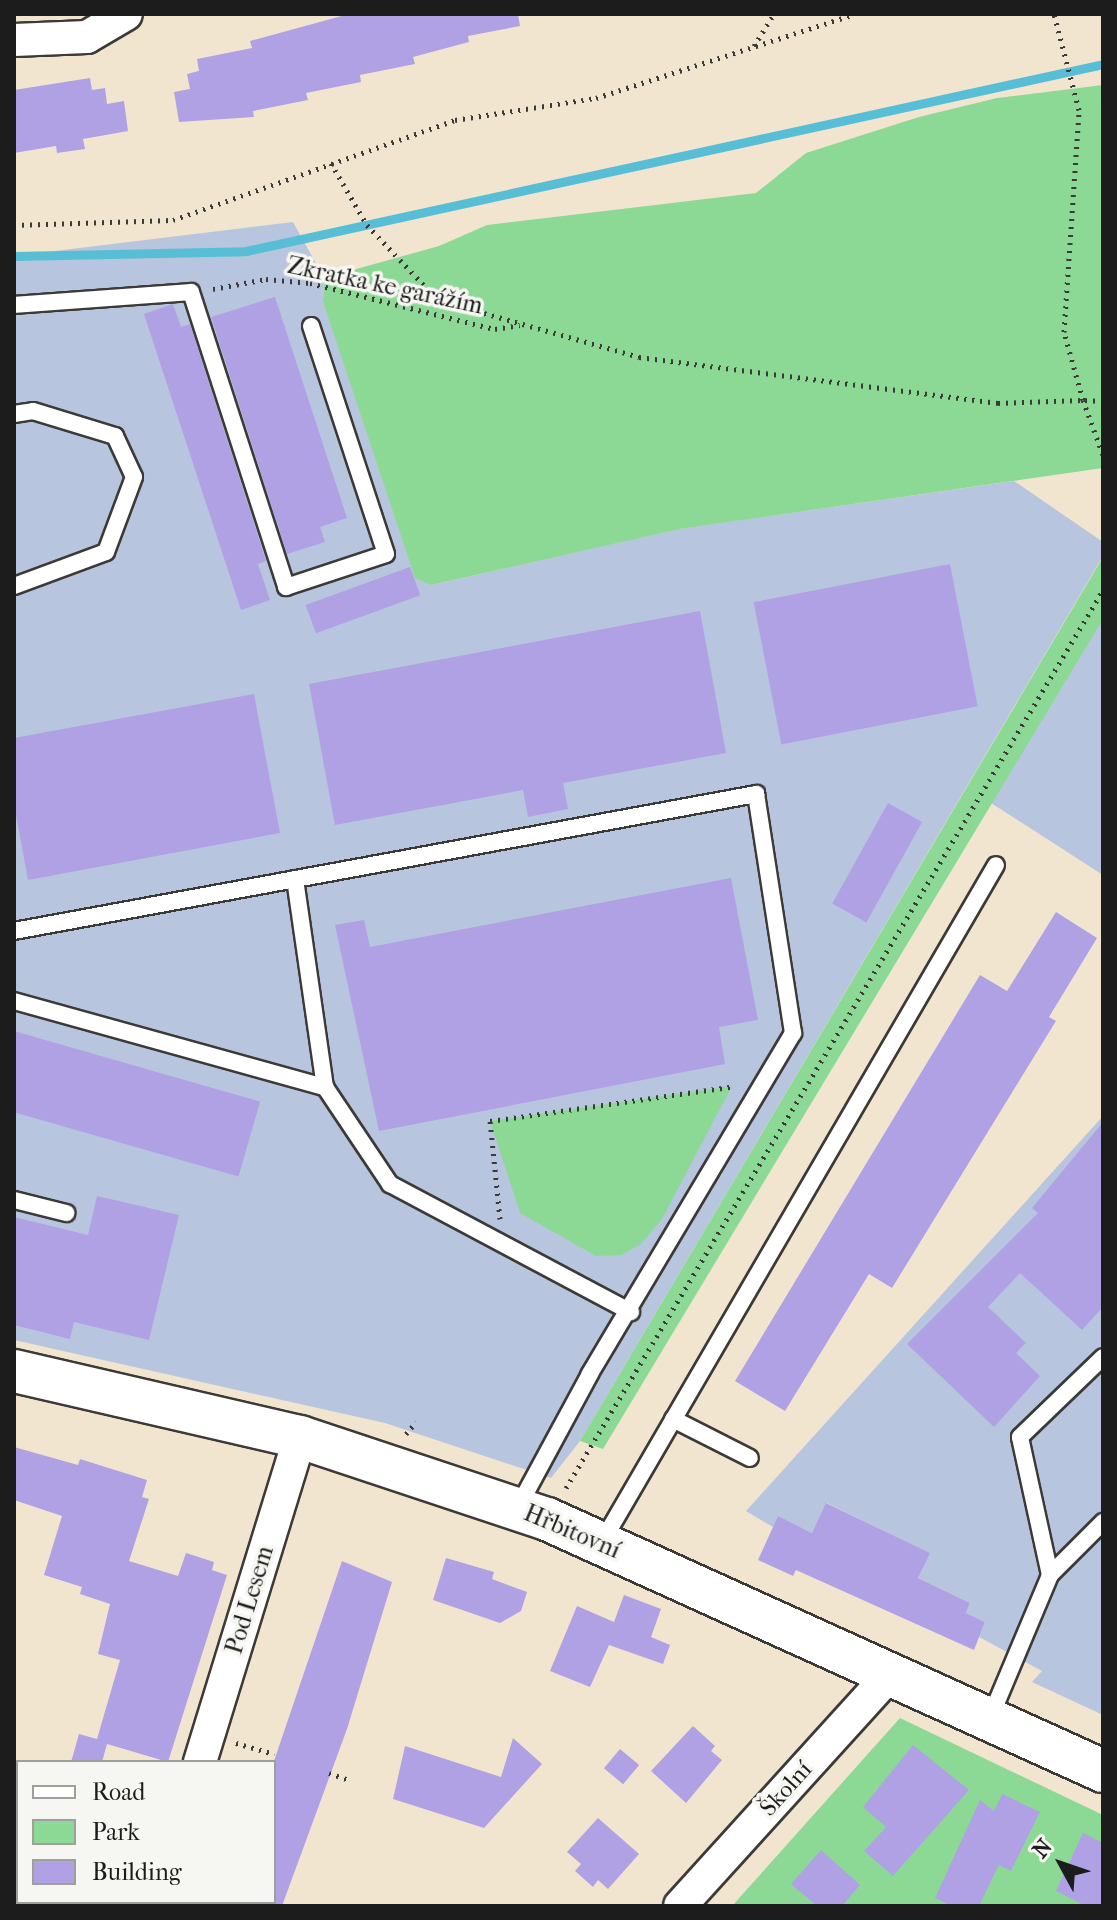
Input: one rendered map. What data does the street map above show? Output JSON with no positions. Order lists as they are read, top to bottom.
{
  "streets": {
    "street": ["Hřbitovní", "Pod Lesem", "Školní"],
    "path": ["Zkratka ke garážím"]
  },
  "crossings": [
    ["Hřbitovní", "Pod Lesem"],
    ["Hřbitovní", "Školní"]
  ],
  "legend": ["Road", "Park", "Building"],
  "north": "top left"
}
